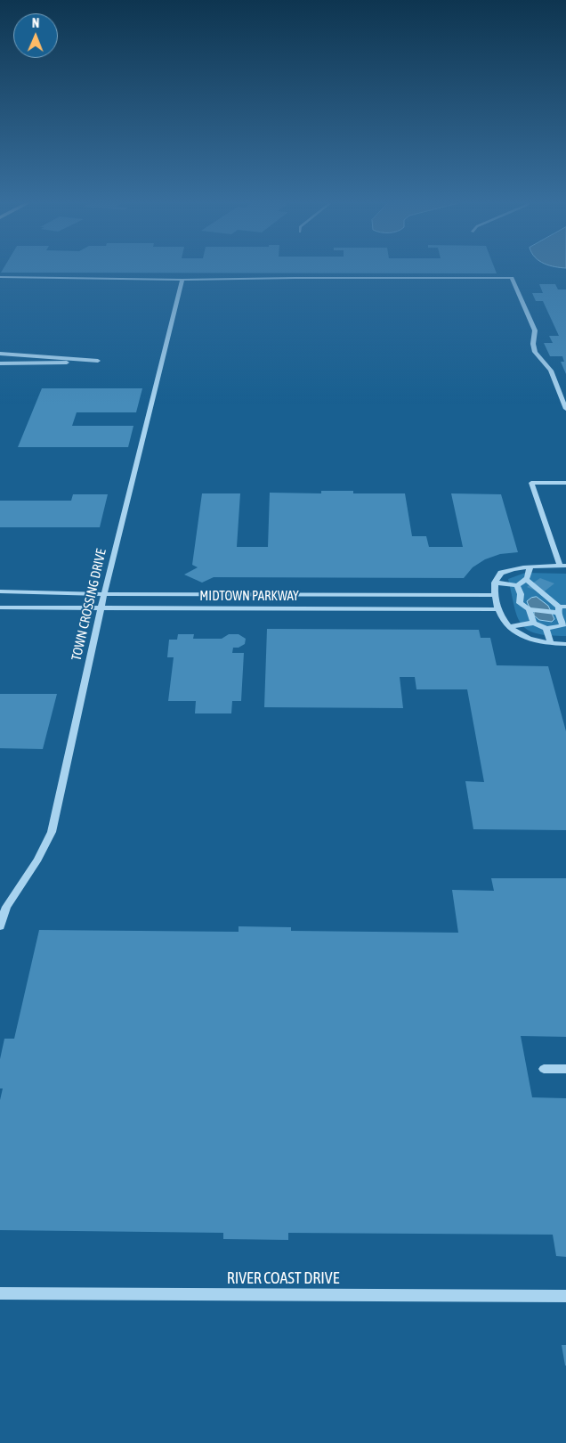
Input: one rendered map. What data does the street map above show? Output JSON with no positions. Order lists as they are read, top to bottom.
{
  "streets": {
    "street": ["MIDTOWN PARKWAY", "TOWN CROSSING DRIVE", "RIVER COAST DRIVE"]
  },
  "crossings": [
    ["MIDTOWN PARKWAY", "TOWN CROSSING DRIVE"]
  ],
  "north": "top"
}
